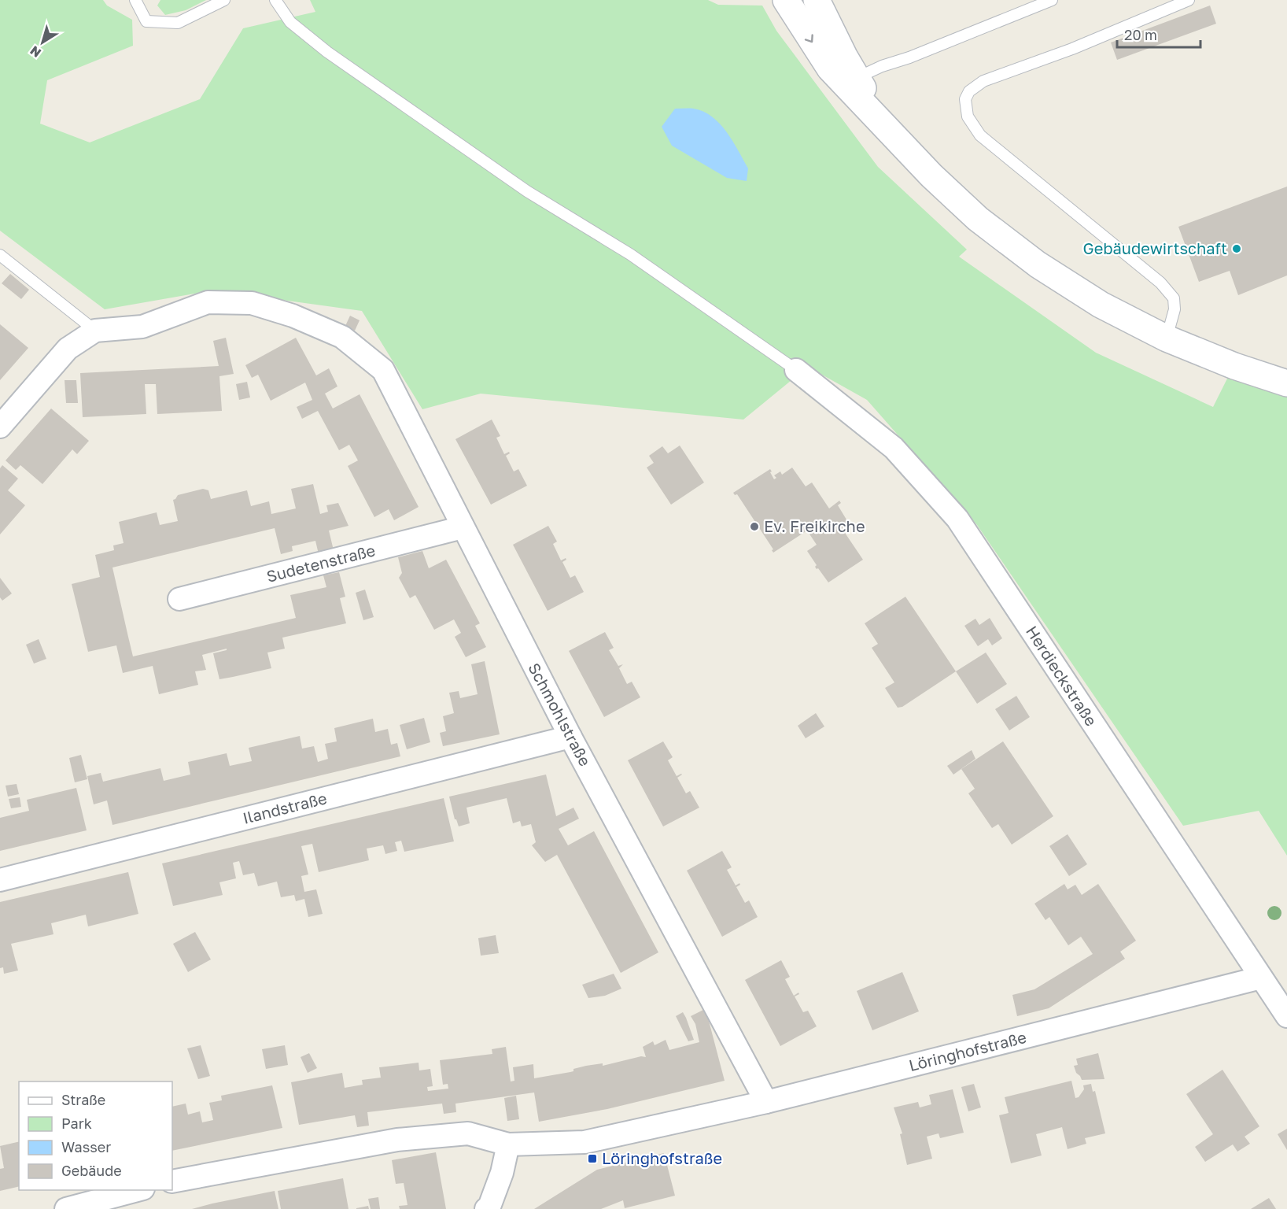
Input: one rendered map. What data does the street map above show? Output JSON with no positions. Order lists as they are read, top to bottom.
{
  "streets": {
    "street": [
      "Sudetenstraße",
      "Herdieckstraße",
      "Schmohlstraße",
      "Ilandstraße",
      "Löringhofstraße"
    ]
  },
  "crossings": [
    ["Sudetenstraße", "Schmohlstraße"],
    ["Herdieckstraße", "Löringhofstraße"],
    ["Schmohlstraße", "Ilandstraße"],
    ["Schmohlstraße", "Löringhofstraße"]
  ],
  "places": {
    "other": ["Gebäudewirtschaft", "Ev. Freikirche"],
    "transit": ["Löringhofstraße"]
  },
  "legend": [
    "Straße",
    "Park",
    "Wasser",
    "Gebäude"
  ],
  "scale_bar": "20 m",
  "north": "bottom left"
}
